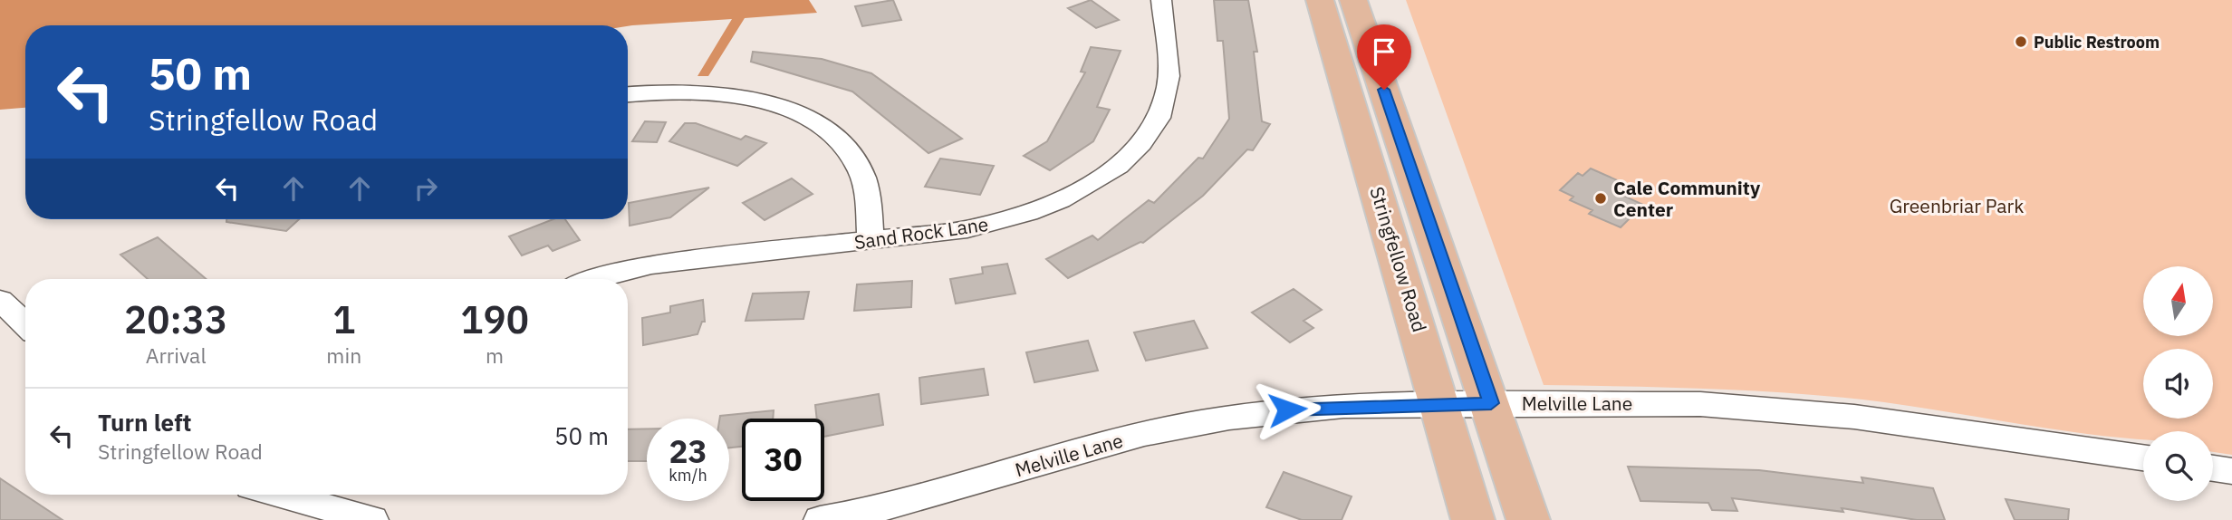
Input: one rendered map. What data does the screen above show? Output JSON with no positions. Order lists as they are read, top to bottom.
{
  "streets": {
    "main road": ["Stringfellow Road"],
    "street": ["Sand Rock Lane", "Melville Lane"]
  },
  "crossings": [
    ["Stringfellow Road", "Melville Lane"]
  ],
  "parks": ["Greenbriar Park"],
  "places": ["Public Restroom", "Cale Community Center"],
  "north": "top",
  "page": {
    "turn": ["50 m", "Stringfellow Road"],
    "eta": [
      "20:33",
      "Arrival",
      "1",
      "min",
      "190",
      "m"
    ],
    "list": [
      {
        "name": "Turn left",
        "note": "Stringfellow Road",
        "value": "50 m"
      }
    ],
    "speed": "23 km/h",
    "limit": "30"
  }
}
